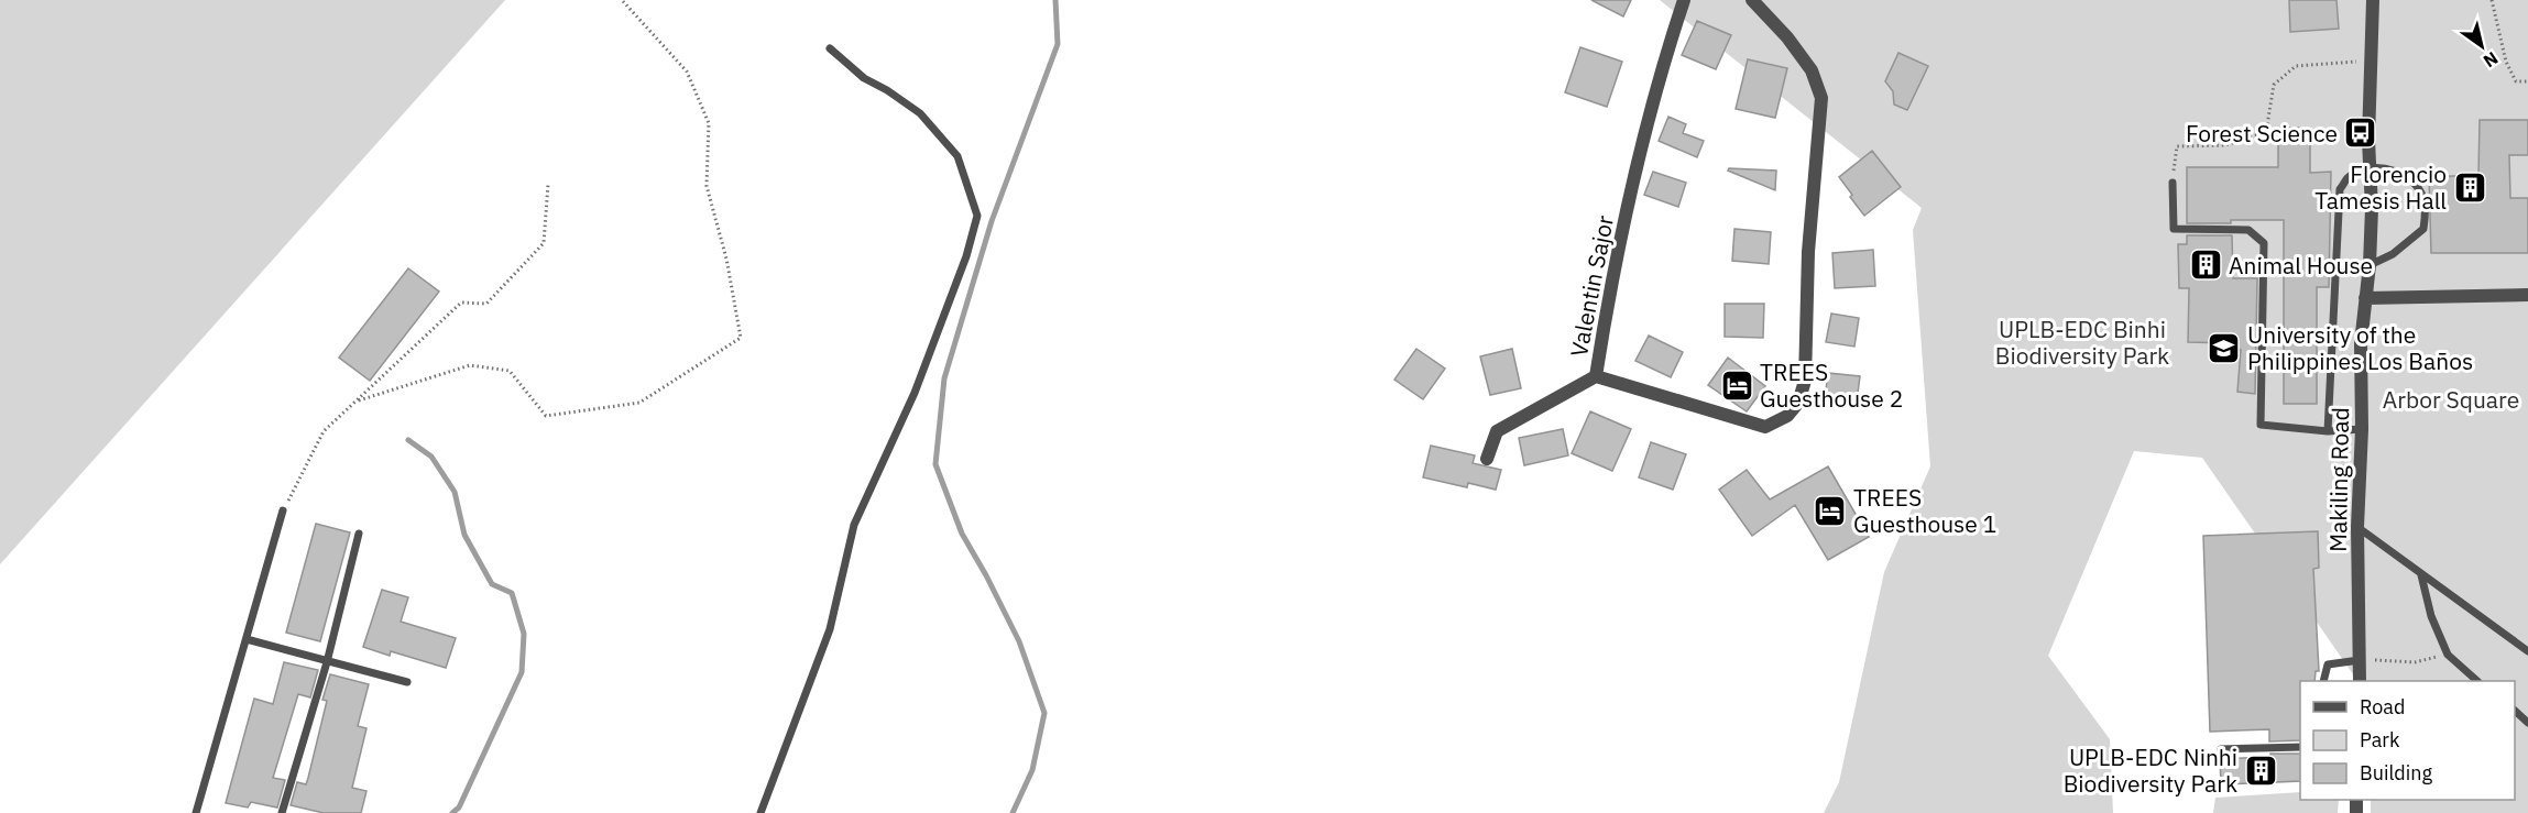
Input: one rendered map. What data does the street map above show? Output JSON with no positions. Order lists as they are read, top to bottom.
{
  "streets": {
    "street": ["Valentin Sajor", "Makiling Road"]
  },
  "parks": ["UPLB-EDC Binhi Biodiversity Park", "Arbor Square"],
  "places": {
    "bus stop": ["Forest Science"],
    "building": ["Florencio Tamesis Hall", "Animal House", "UPLB-EDC Ninhi Biodiversity Park"],
    "school or university": ["University of the Philippines Los Baños"],
    "hotel": ["TREES Guesthouse 2", "TREES Guesthouse 1"]
  },
  "legend": ["Road", "Park", "Building"],
  "north": "bottom right"
}
